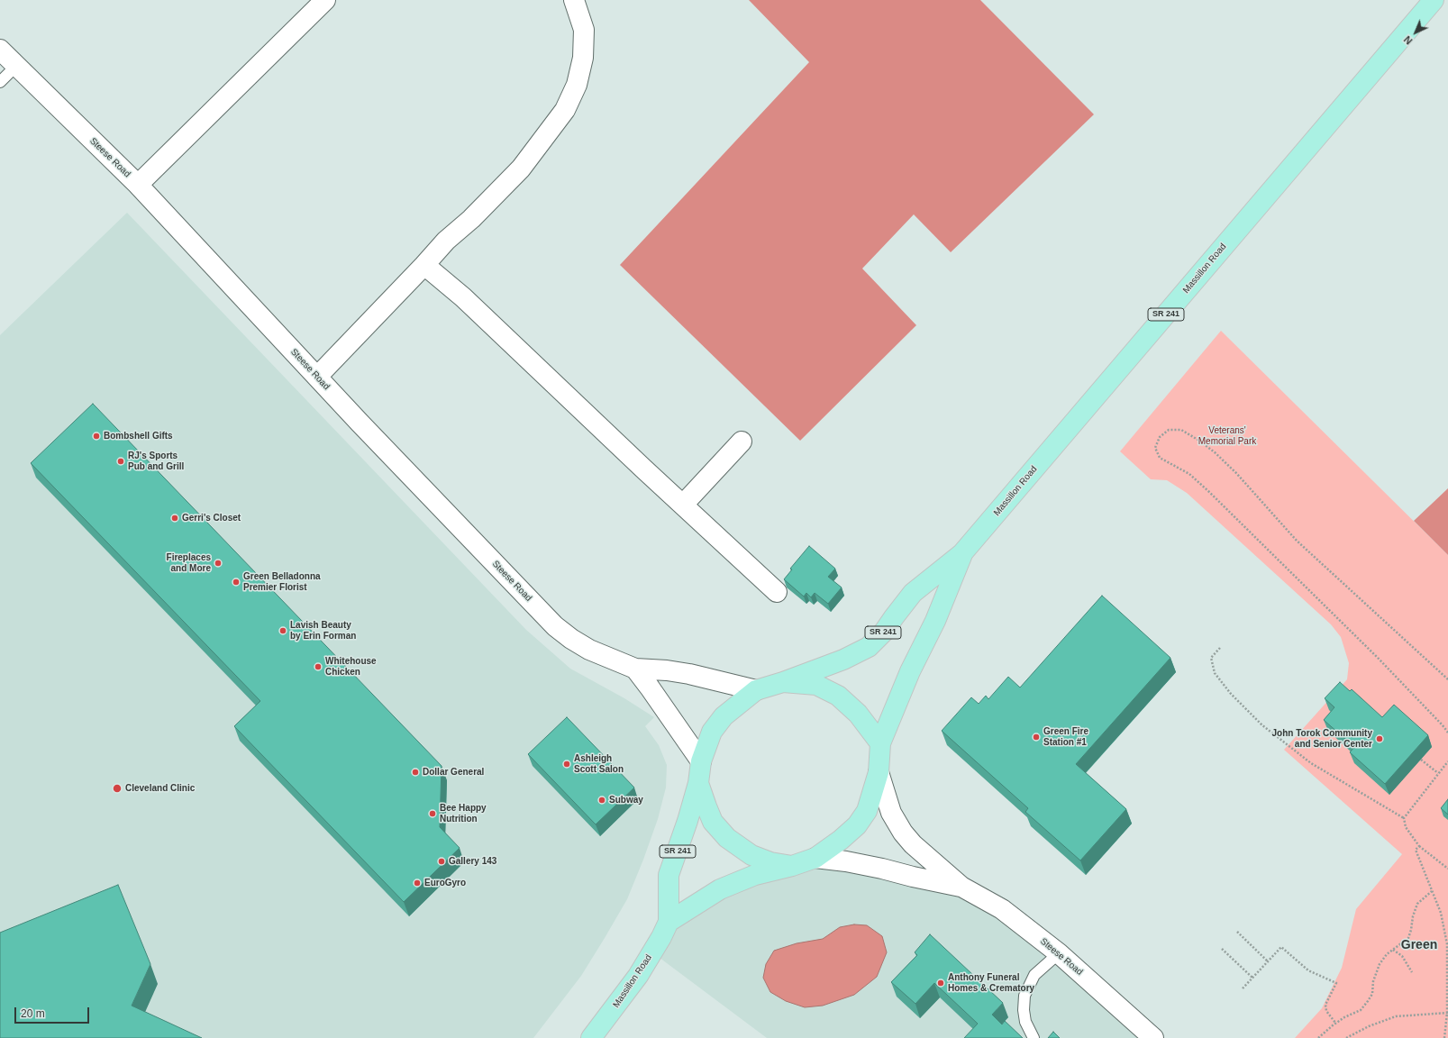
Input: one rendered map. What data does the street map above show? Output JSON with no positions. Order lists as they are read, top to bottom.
{
  "streets": {
    "main road": ["Massillon Road", "SR 241"],
    "street": ["Steese Road"]
  },
  "crossings": [
    ["Steese Road", "SR 241"],
    ["Massillon Road", "SR 241"]
  ],
  "districts": ["Green"],
  "parks": ["Veterans' Memorial Park"],
  "places": [
    "Bombshell Gifts",
    "RJ's Sports Pub and Grill",
    "Gerri's Closet",
    "Fireplaces and More",
    "Green Belladonna Premier Florist",
    "Lavish Beauty by Erin Forman",
    "Whitehouse Chicken",
    "Green Fire Station #1",
    "John Torok Community and Senior Center",
    "Ashleigh Scott Salon",
    "Dollar General",
    "Cleveland Clinic",
    "Subway",
    "Bee Happy Nutrition",
    "Gallery 143",
    "EuroGyro",
    "Anthony Funeral Homes & Crematory"
  ],
  "scale_bar": "20 m",
  "north": "bottom left"
}
